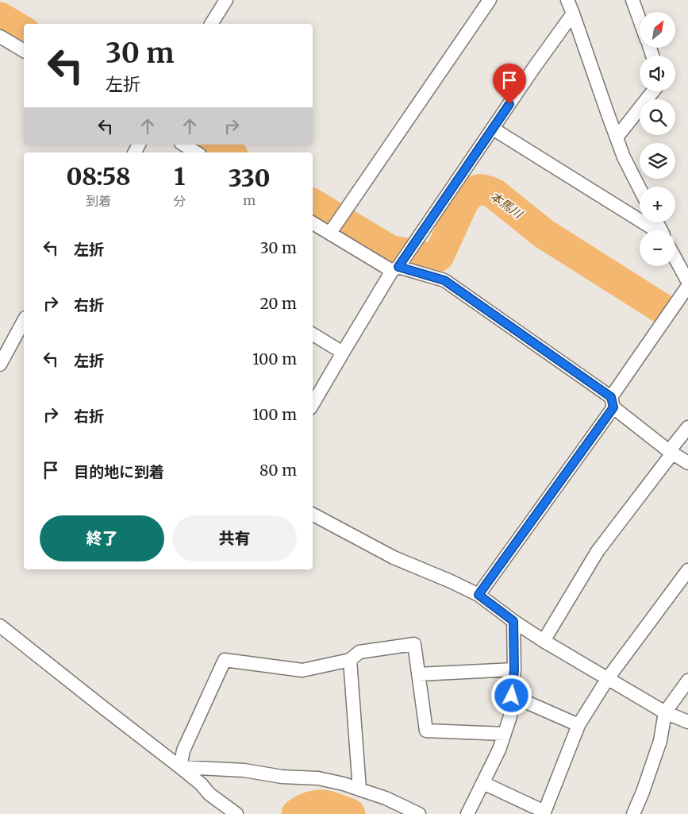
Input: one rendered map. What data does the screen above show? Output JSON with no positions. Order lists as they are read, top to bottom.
{
  "water": ["本馬川"],
  "north": "top right",
  "page": {
    "map_buttons": ["+", "−"],
    "turn": ["30 m", "左折"],
    "eta": [
      "08:58",
      "到着",
      "1",
      "分",
      "330",
      "m"
    ],
    "list": [
      {
        "name": "左折",
        "value": "30 m"
      },
      {
        "name": "右折",
        "value": "20 m"
      },
      {
        "name": "左折",
        "value": "100 m"
      },
      {
        "name": "右折",
        "value": "100 m"
      },
      {
        "name": "目的地に到着",
        "value": "80 m"
      }
    ],
    "buttons": ["終了", "共有"]
  }
}
